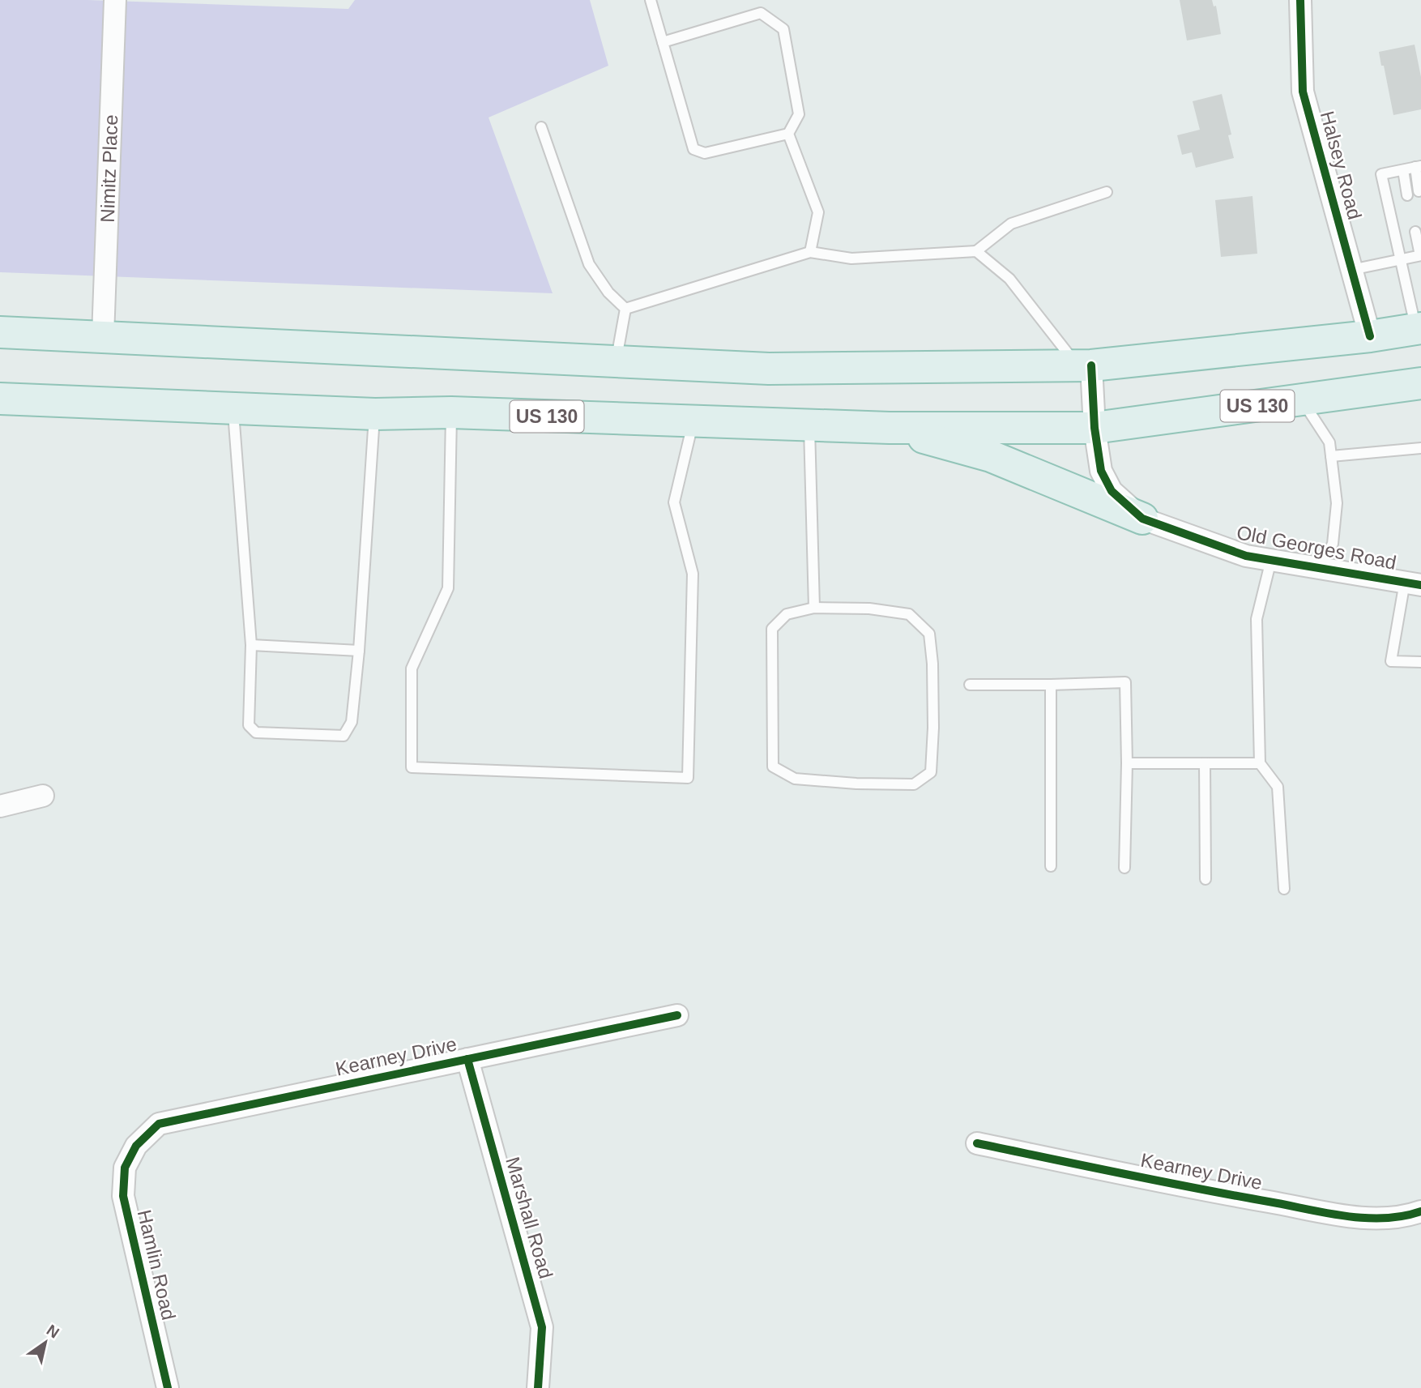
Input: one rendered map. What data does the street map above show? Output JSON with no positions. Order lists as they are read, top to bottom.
{
  "streets": {
    "highway": ["US 130"],
    "street": [
      "Halsey Road",
      "Nimitz Place",
      "Old Georges Road",
      "Kearney Drive",
      "Marshall Road",
      "Hamlin Road"
    ]
  },
  "crossings": [
    ["US 130", "Old Georges Road"],
    ["Kearney Drive", "Marshall Road"],
    ["Kearney Drive", "Hamlin Road"]
  ],
  "north": "top right"
}
